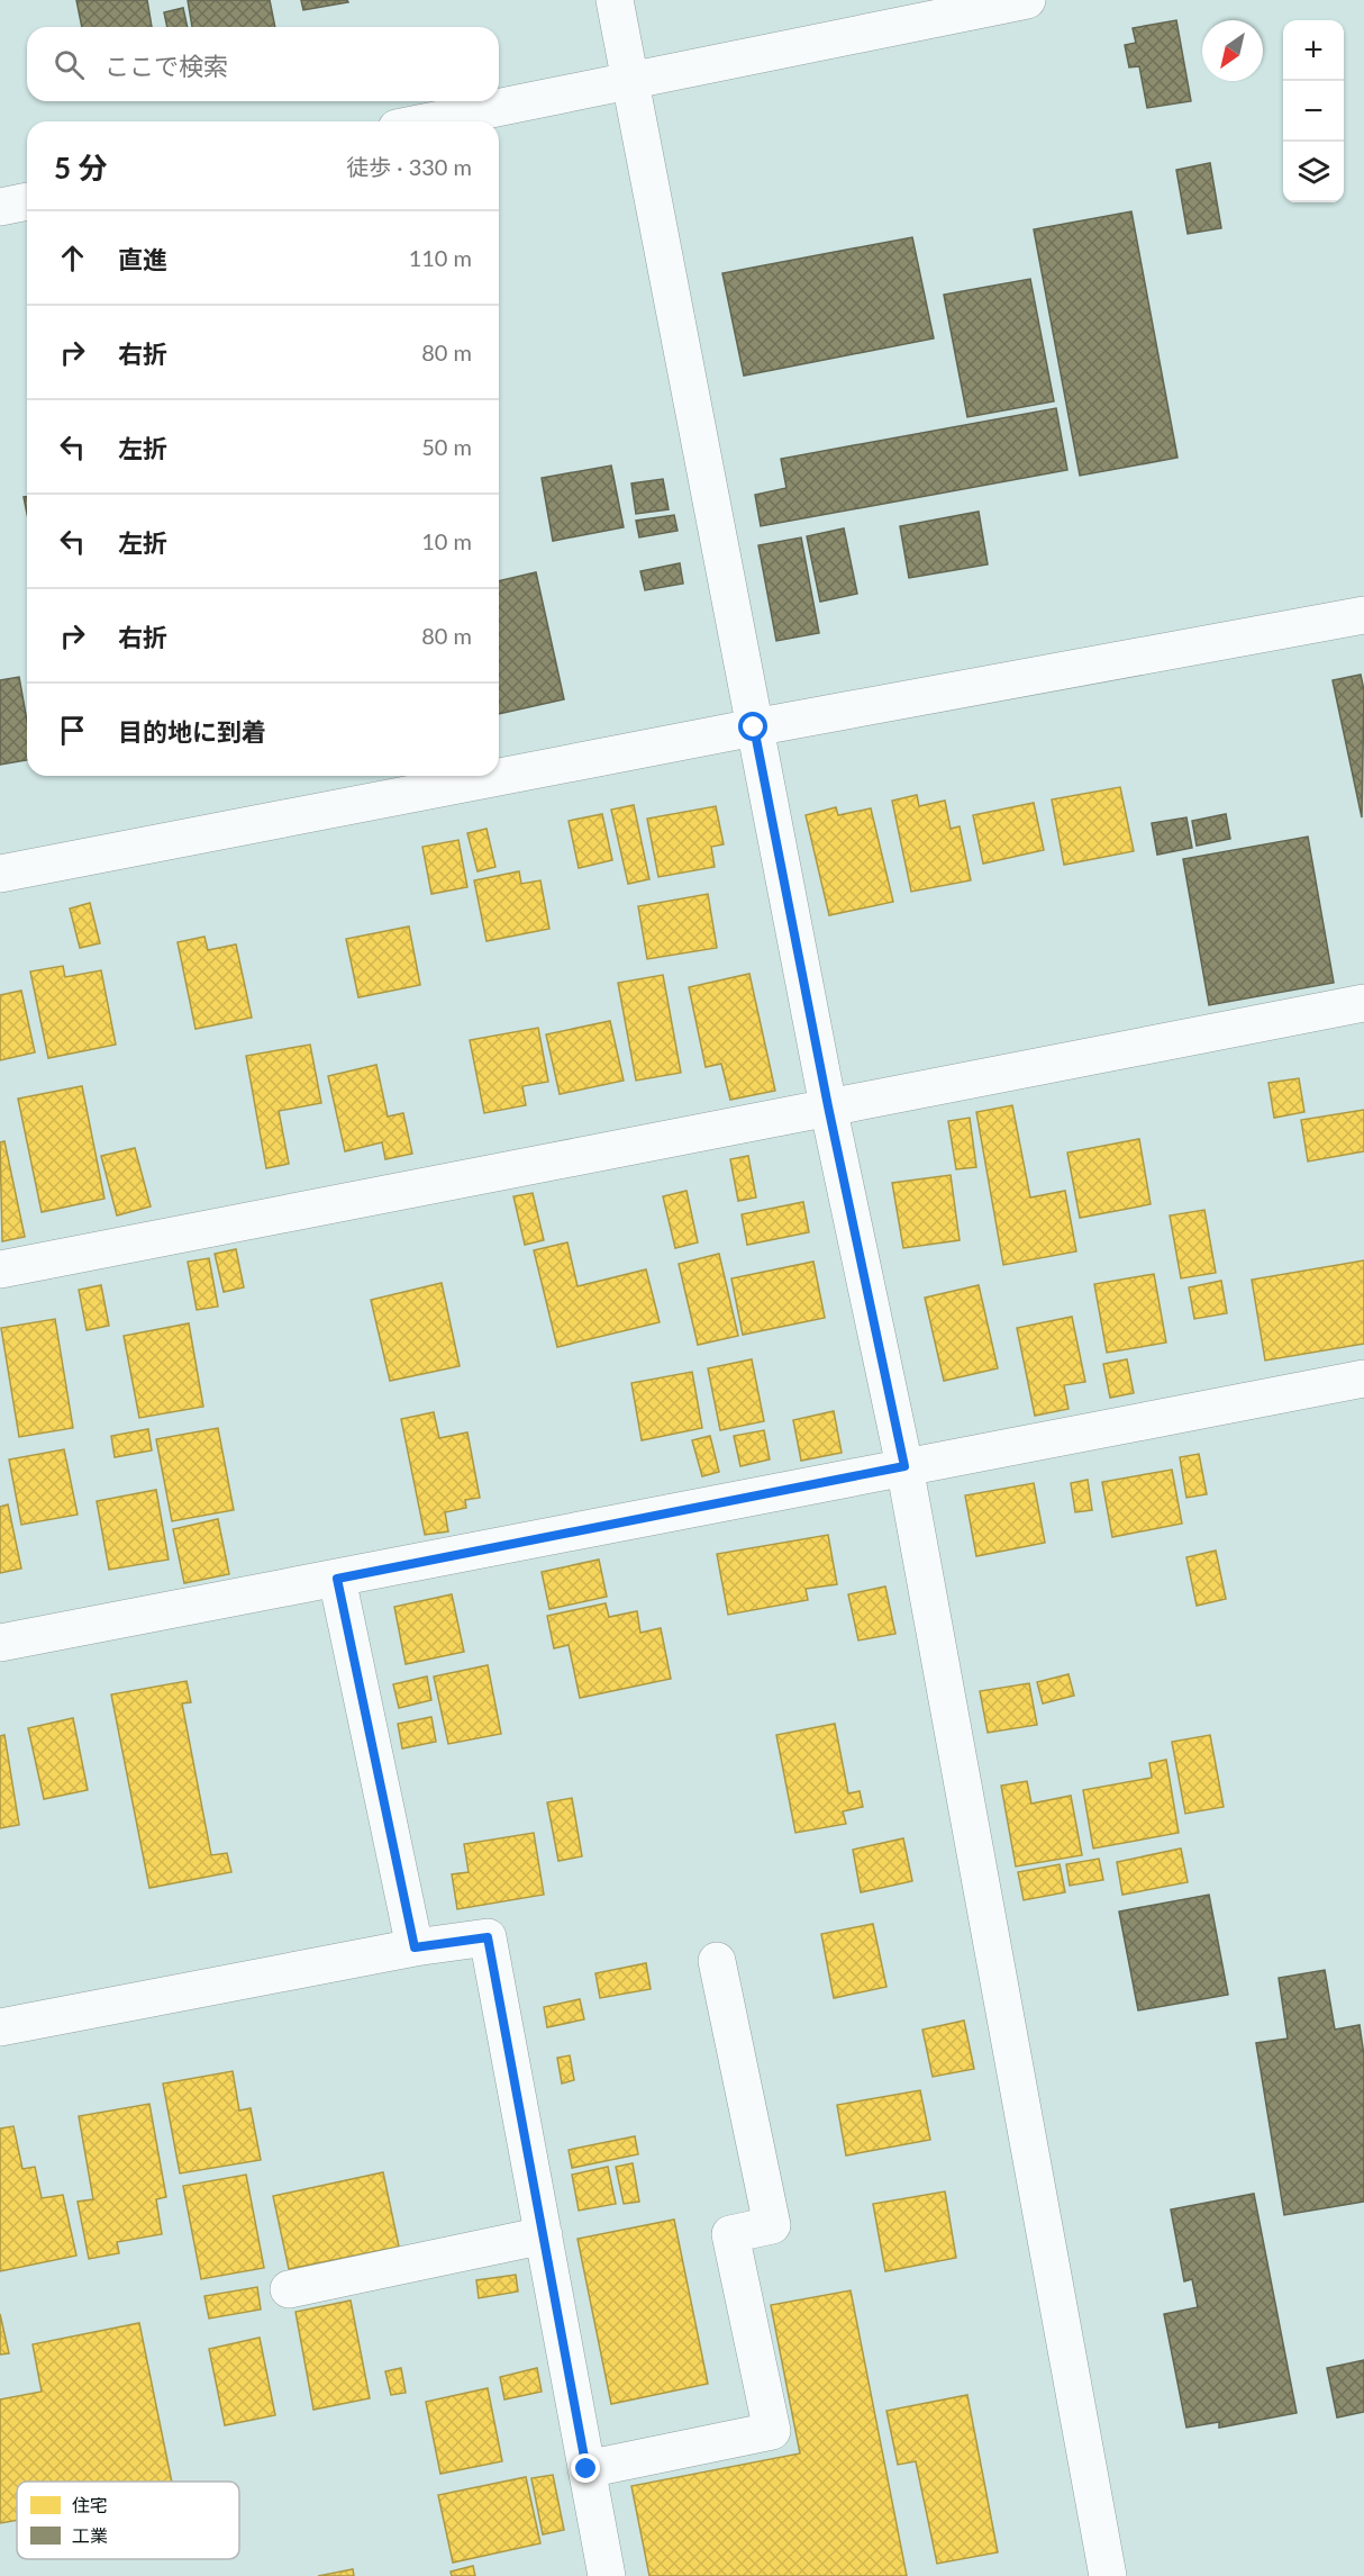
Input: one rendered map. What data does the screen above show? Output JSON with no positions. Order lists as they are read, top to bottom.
{
  "legend": ["住宅", "工業"],
  "north": "bottom left",
  "page": {
    "map_buttons": ["+", "−"],
    "search": "ここで検索",
    "heading": ["5 分", "徒歩 · 330 m"],
    "list": [
      ["直進", "110 m"],
      ["右折", "80 m"],
      ["左折", "50 m"],
      ["左折", "10 m"],
      ["右折", "80 m"],
      "目的地に到着"
    ]
  }
}
